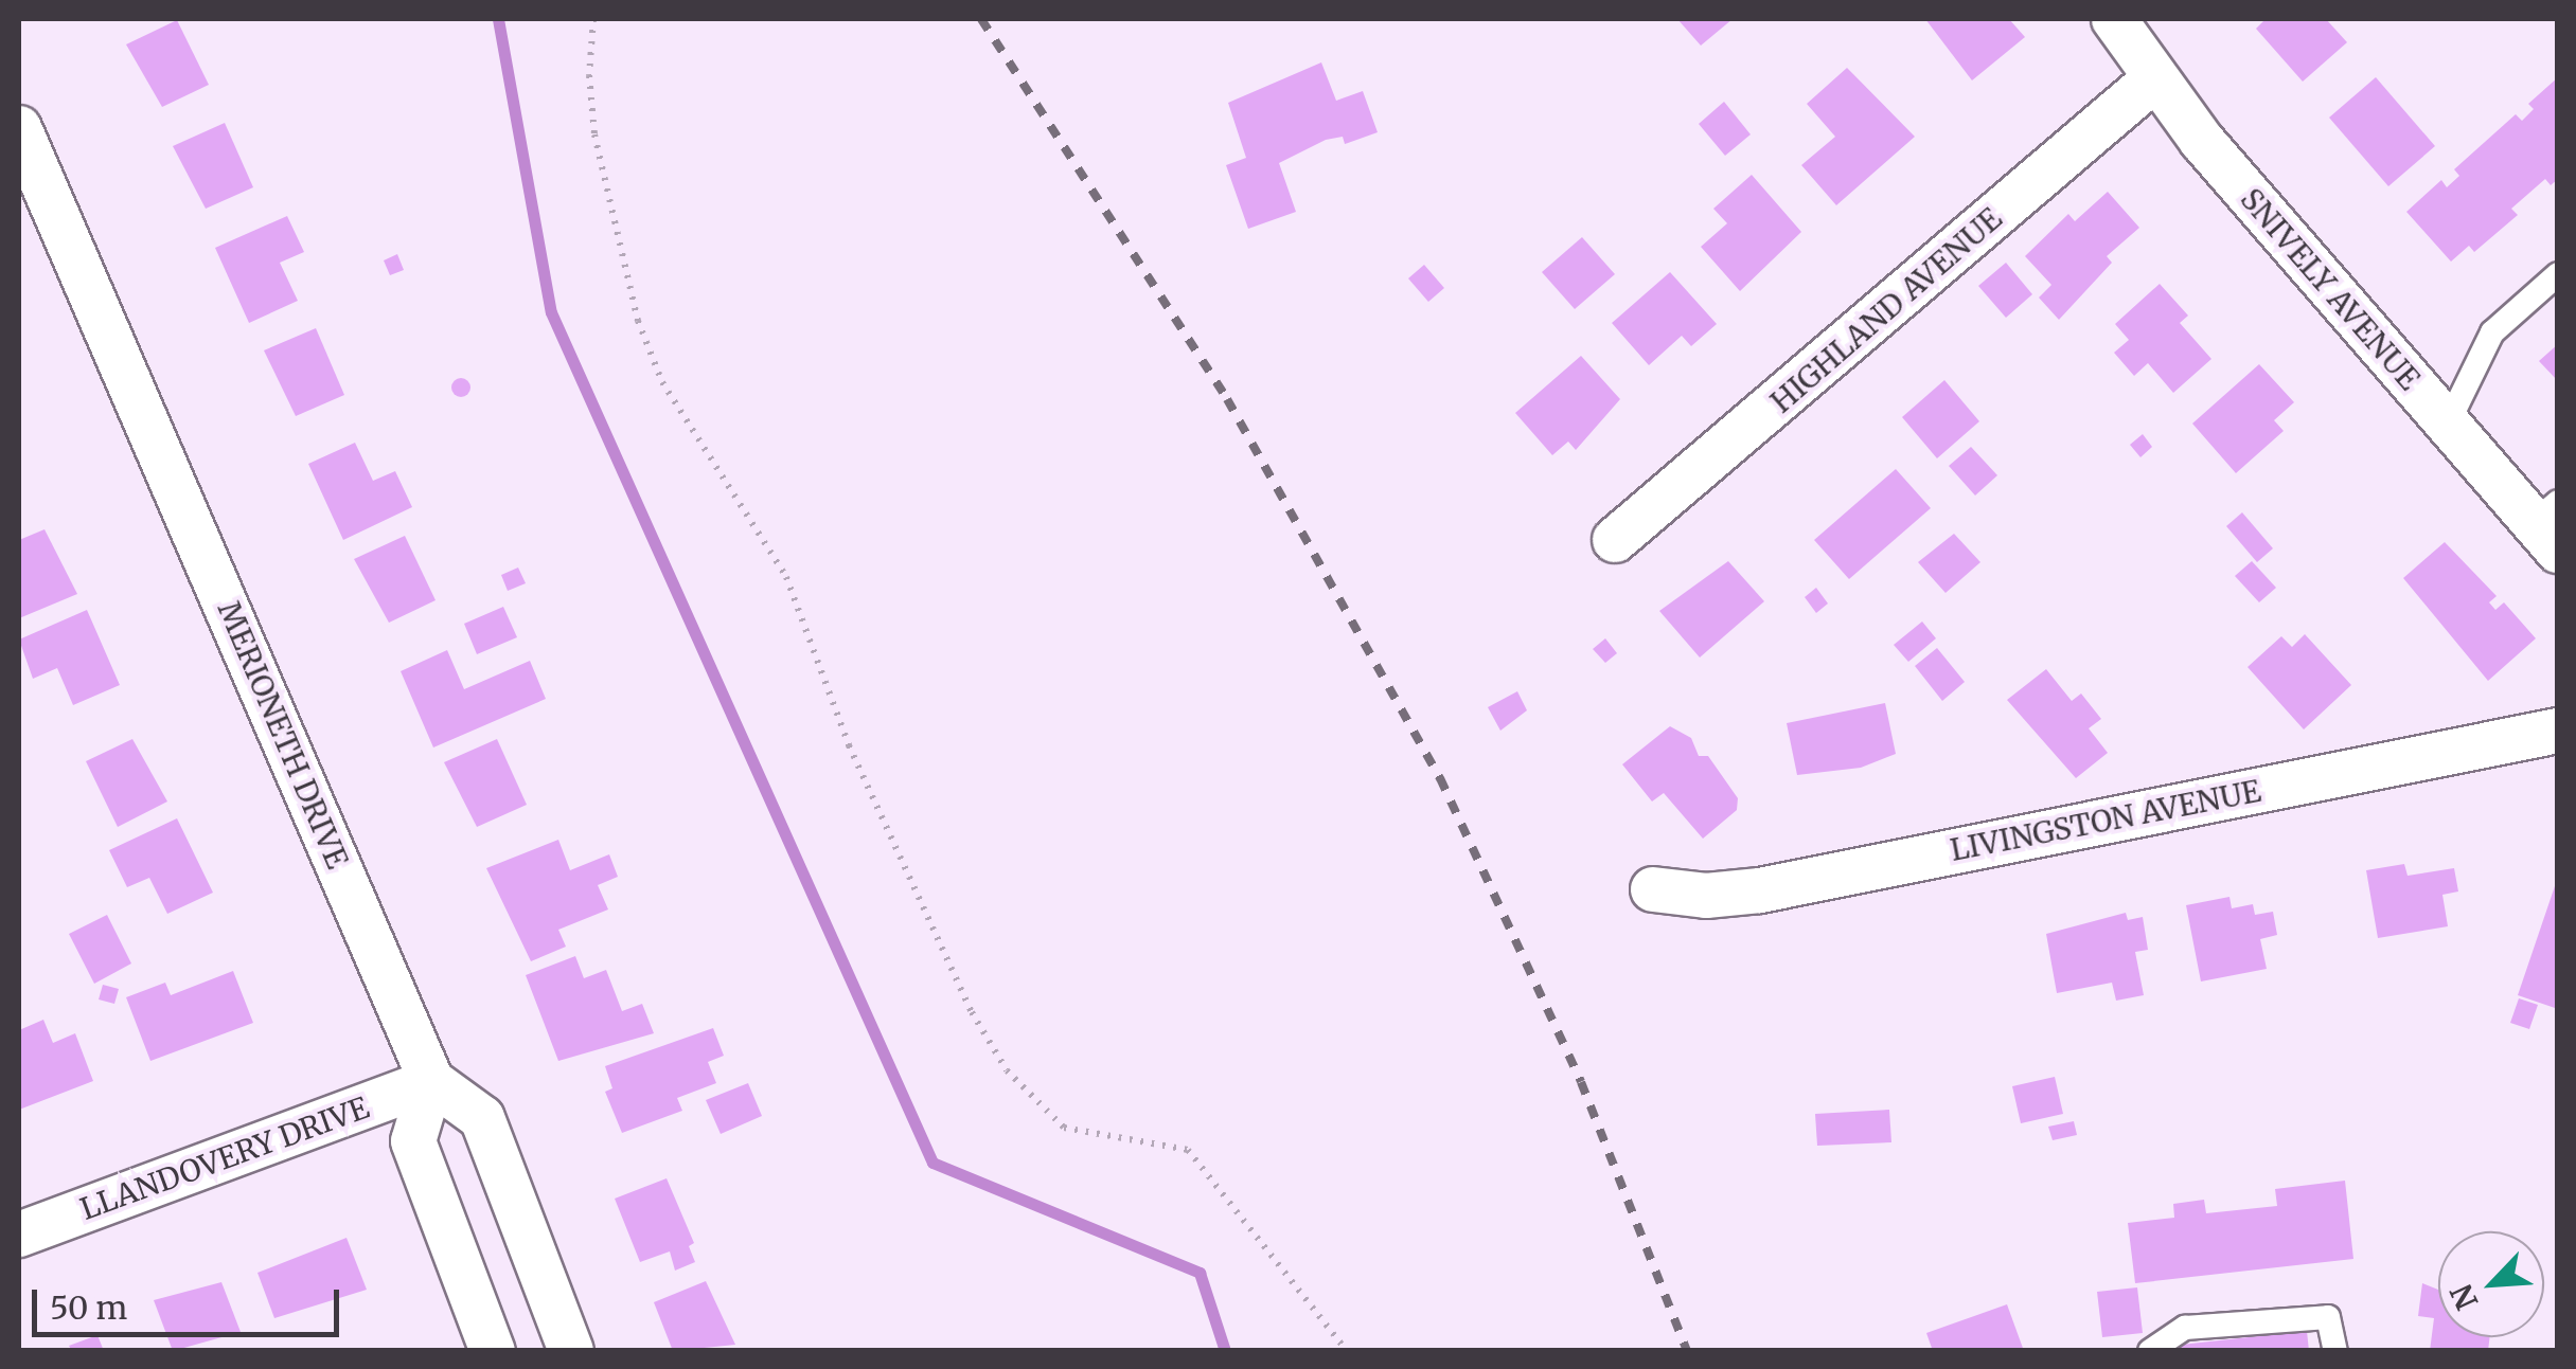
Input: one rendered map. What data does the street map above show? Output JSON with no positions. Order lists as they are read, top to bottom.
{
  "streets": {
    "street": [
      "SNIVELY AVENUE",
      "HIGHLAND AVENUE",
      "MERIONETH DRIVE",
      "LIVINGSTON AVENUE",
      "LLANDOVERY DRIVE"
    ]
  },
  "crossings": [
    ["SNIVELY AVENUE", "HIGHLAND AVENUE"],
    ["MERIONETH DRIVE", "LLANDOVERY DRIVE"]
  ],
  "scale_bar": "50 m",
  "north": "bottom left"
}
